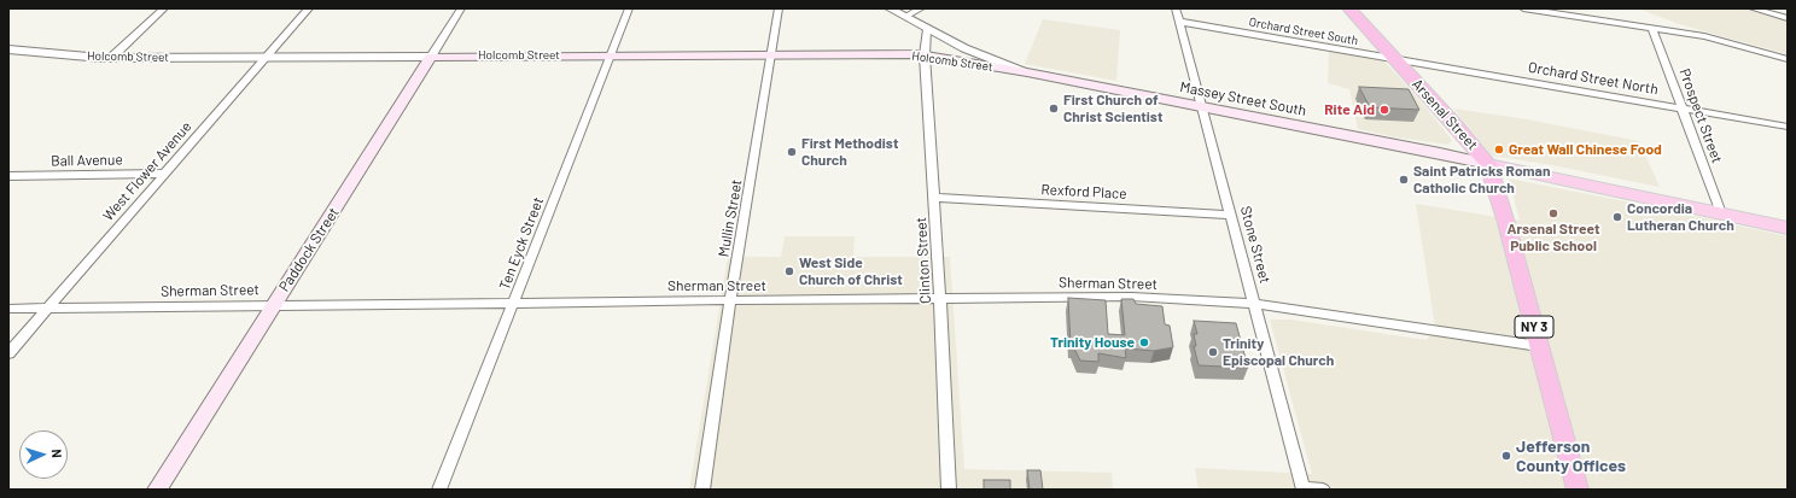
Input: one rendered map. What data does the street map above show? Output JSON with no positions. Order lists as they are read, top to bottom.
{
  "streets": {
    "highway": ["Arsenal Street", "NY 3"],
    "main road": ["Holcomb Street", "Massey Street South", "Paddock Street"],
    "street": [
      "Orchard Street South",
      "Orchard Street North",
      "Prospect Street",
      "Ball Avenue",
      "West Flower Avenue",
      "Rexford Place",
      "Mullin Street",
      "Ten Eyck Street",
      "Stone Street",
      "Clinton Street",
      "Sherman Street"
    ]
  },
  "crossings": [
    ["Orchard Street South", "Orchard Street North"],
    ["Orchard Street South", "Arsenal Street"],
    ["Orchard Street South", "Stone Street"],
    ["Holcomb Street", "Massey Street South"],
    ["Holcomb Street", "West Flower Avenue"],
    ["Holcomb Street", "Mullin Street"],
    ["Holcomb Street", "Ten Eyck Street"],
    ["Holcomb Street", "Paddock Street"],
    ["Holcomb Street", "Clinton Street"],
    ["Orchard Street North", "Arsenal Street"],
    ["Orchard Street North", "Prospect Street"],
    ["Massey Street South", "Arsenal Street"],
    ["Massey Street South", "Stone Street"],
    ["Massey Street South", "Clinton Street"],
    ["Arsenal Street", "Sherman Street"],
    ["Ball Avenue", "West Flower Avenue"],
    ["West Flower Avenue", "Sherman Street"],
    ["Rexford Place", "Stone Street"],
    ["Rexford Place", "Clinton Street"],
    ["Mullin Street", "Sherman Street"],
    ["Ten Eyck Street", "Sherman Street"],
    ["Stone Street", "Sherman Street"],
    ["Paddock Street", "Sherman Street"],
    ["Clinton Street", "Sherman Street"]
  ],
  "places": [
    "First Church of Christ Scientist",
    "Rite Aid",
    "Great Wall Chinese Food",
    "First Methodist Church",
    "Saint Patricks Roman Catholic Church",
    "Arsenal Street Public School",
    "Concordia Lutheran Church",
    "West Side Church of Christ",
    "Trinity House",
    "Trinity Episcopal Church",
    "Jefferson County Offices"
  ],
  "north": "right"
}
